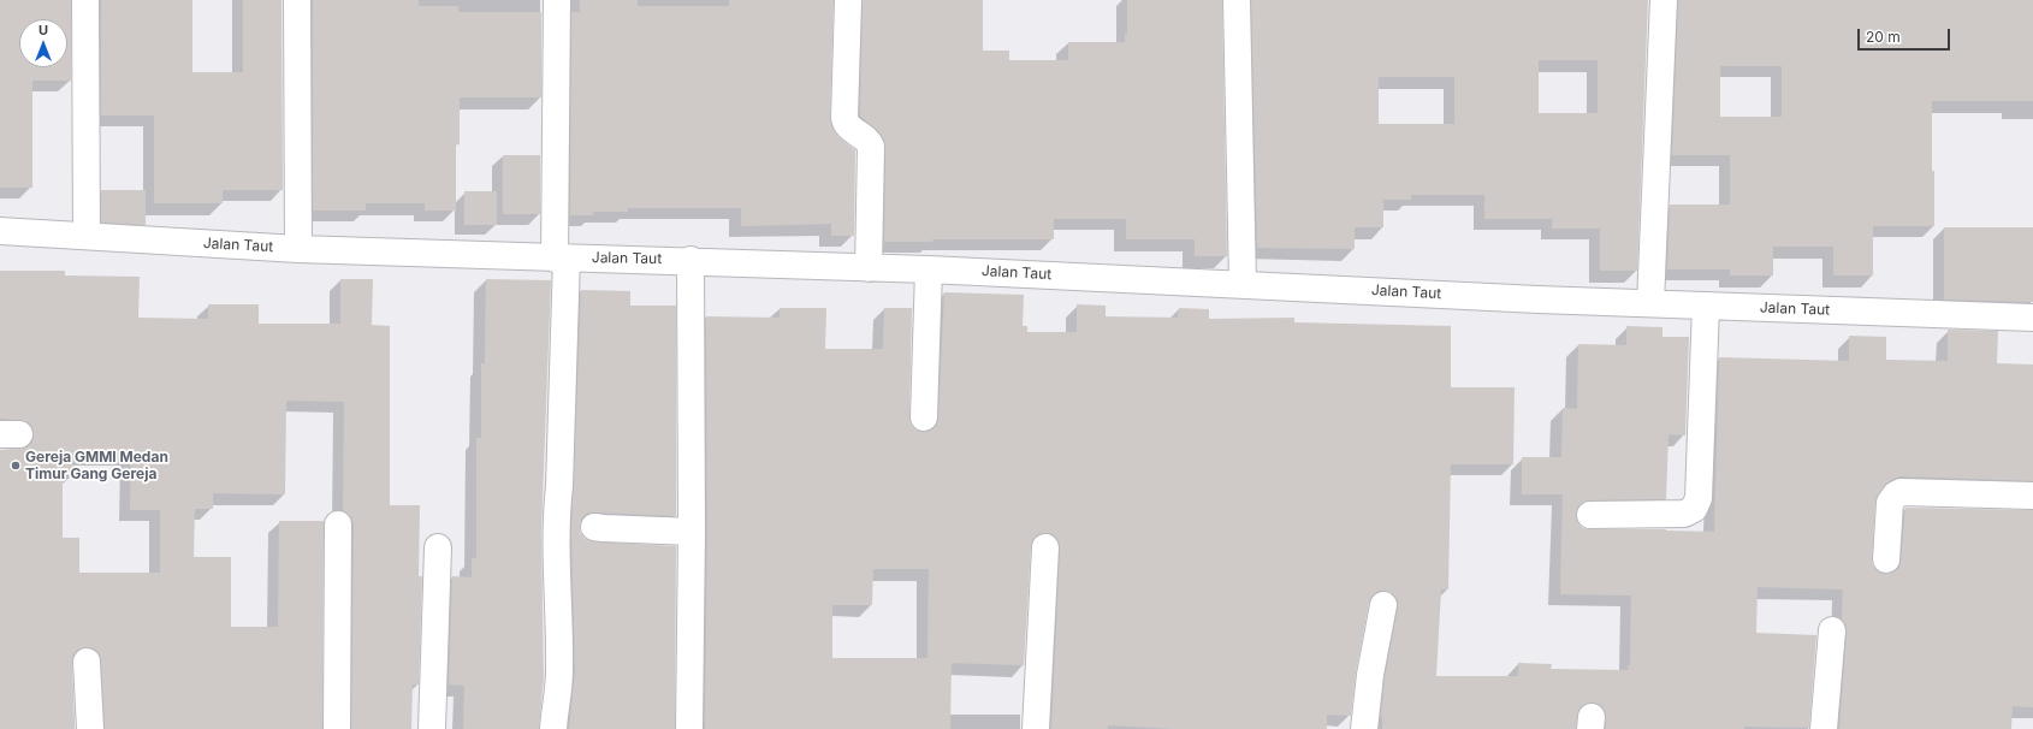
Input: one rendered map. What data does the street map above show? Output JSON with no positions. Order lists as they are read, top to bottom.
{
  "streets": {
    "street": ["Jalan Taut"]
  },
  "places": ["Gereja GMMI Medan Timur Gang Gereja"],
  "scale_bar": "20 m",
  "north": "top"
}
